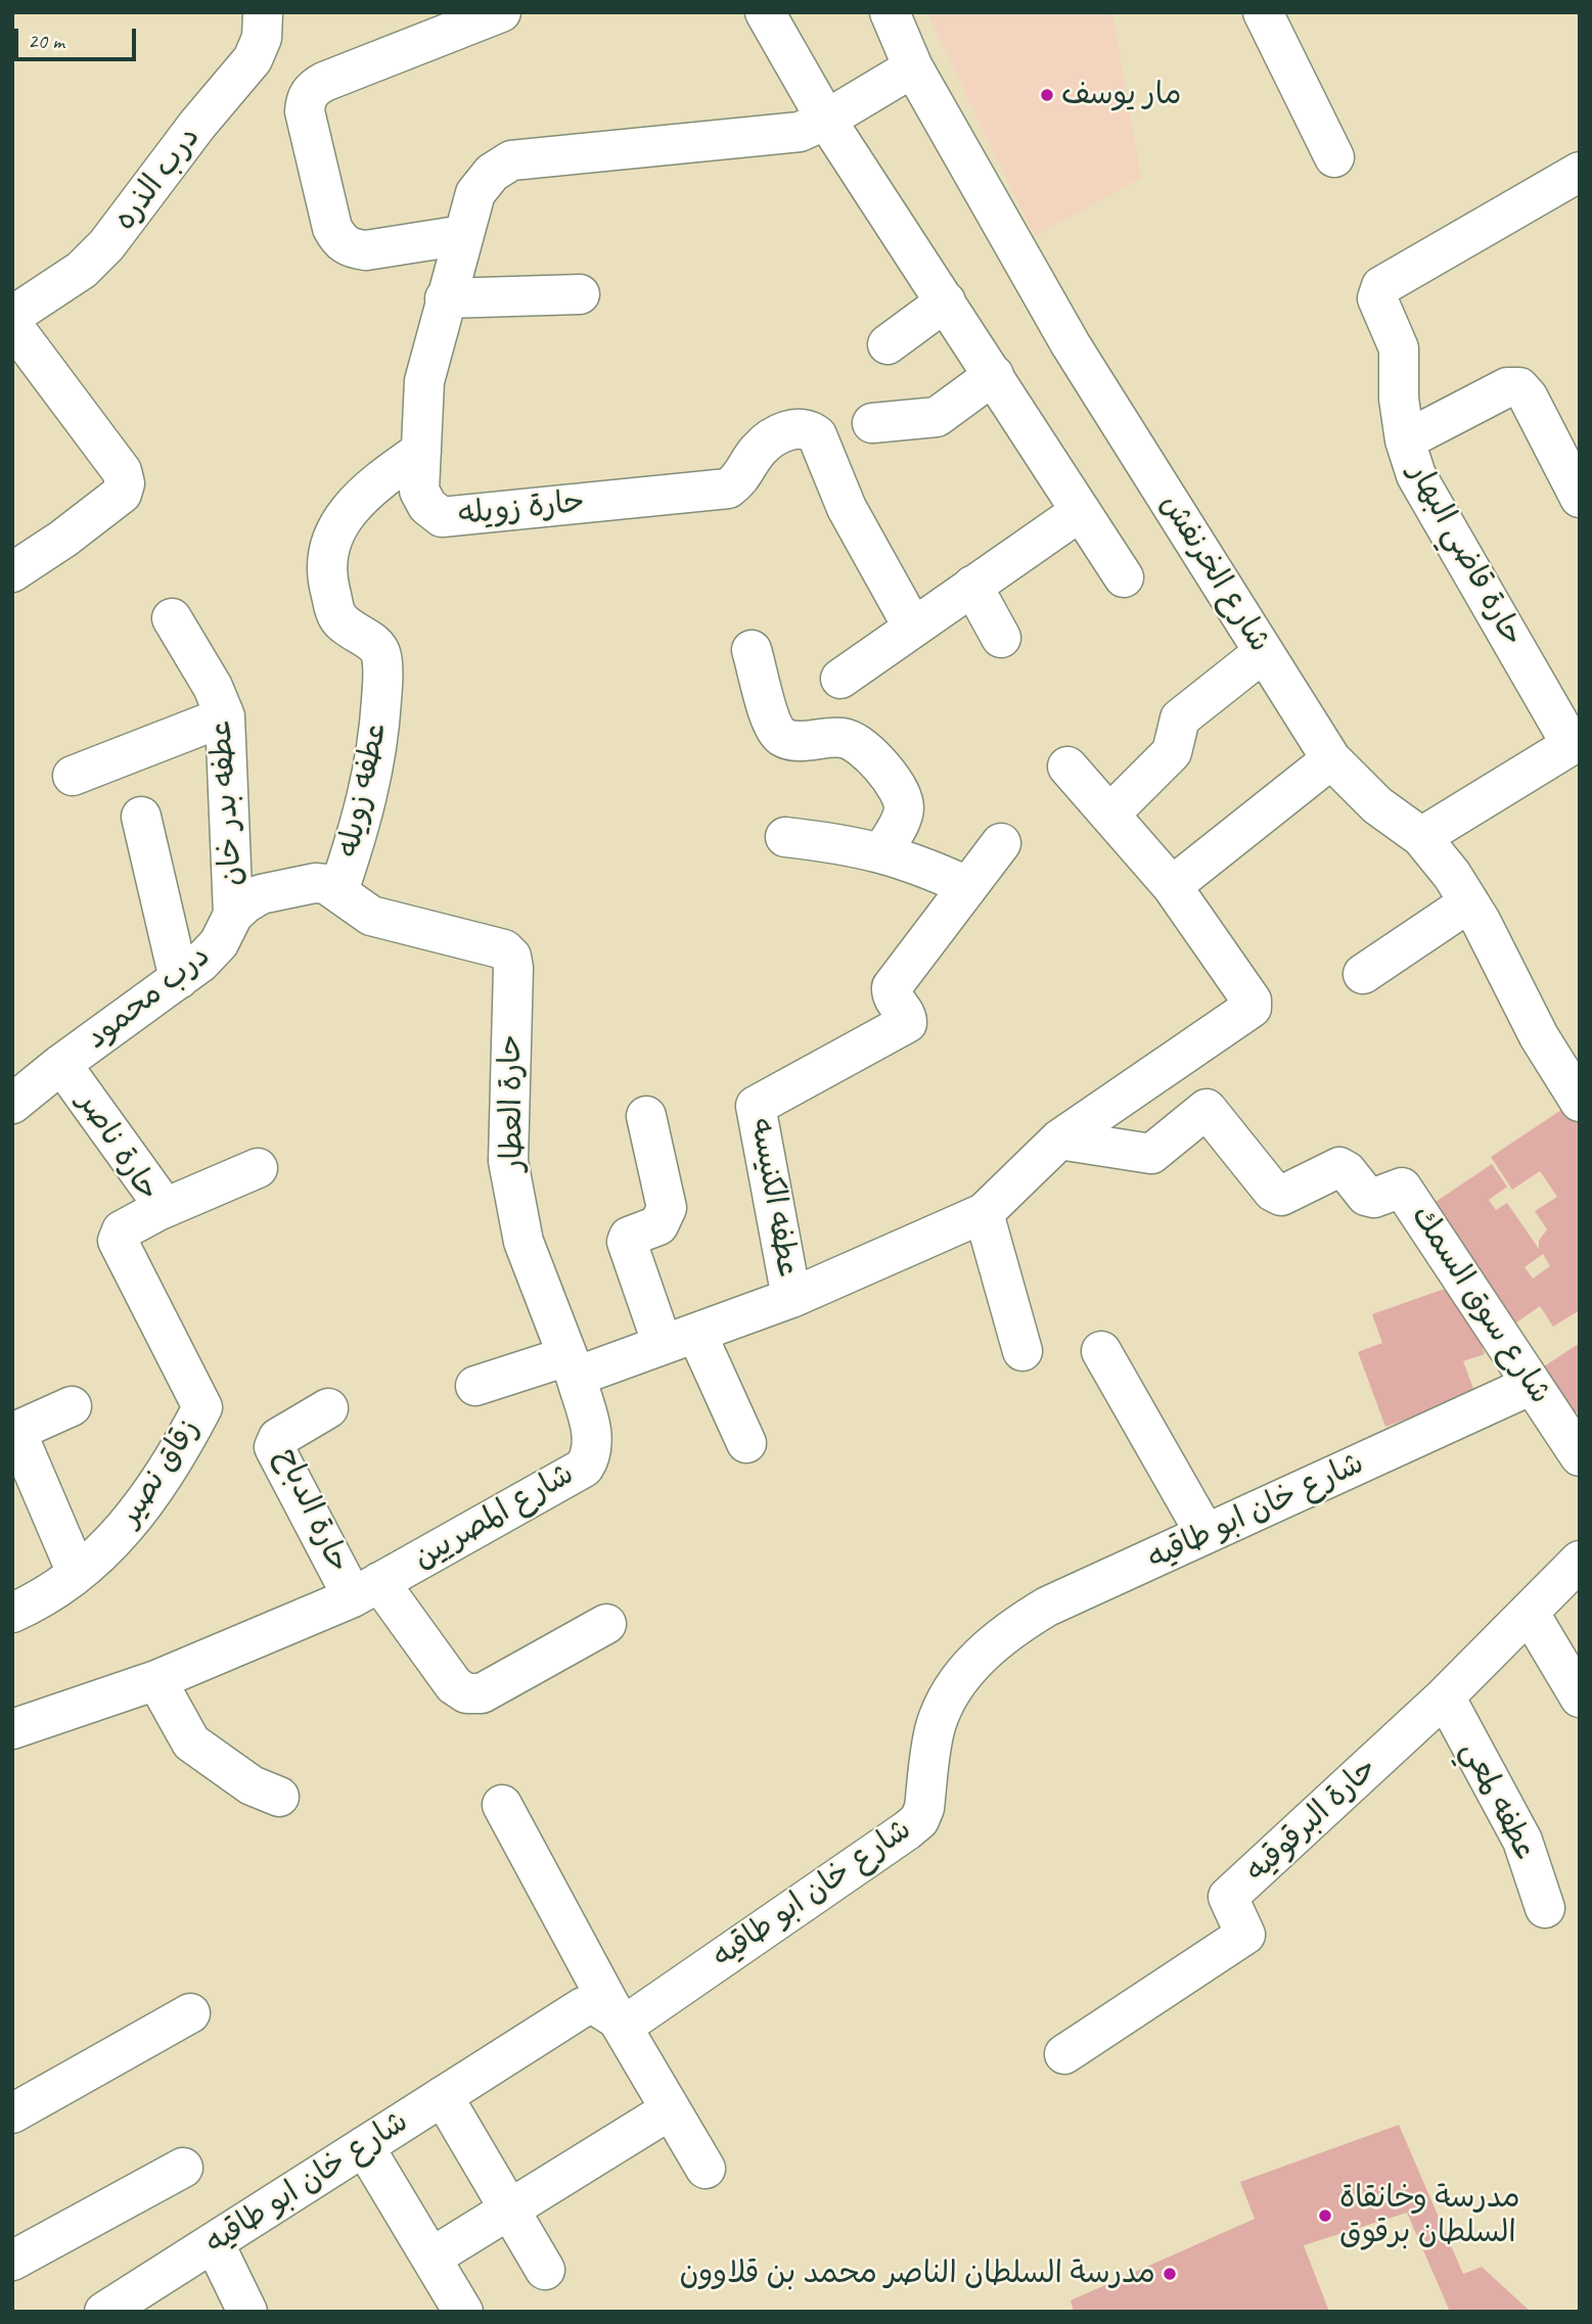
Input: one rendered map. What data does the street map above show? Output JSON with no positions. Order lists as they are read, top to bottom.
{
  "streets": {
    "street": [
      "درب الذره",
      "حارة زويله",
      "حارة قاضي البهار",
      "شارع الخرنفش",
      "عطفه زويله",
      "عطفه بدر خان",
      "درب محمود",
      "حارة العطار",
      "حارة ناصر",
      "عطفه الكنيسه",
      "شارع سوق السمك",
      "زقاق نصير",
      "حارة الدباح",
      "شارع خان ابو طاقيه",
      "شارع المصريين",
      "عطفه لمعي",
      "حارة البرقوقيه"
    ]
  },
  "crossings": [
    ["حارة زويله", "شارع الخرنفش"],
    ["حارة زويله", "عطفه زويله"],
    ["عطفه زويله", "درب محمود"],
    ["عطفه بدر خان", "درب محمود"],
    ["درب محمود", "حارة العطار"],
    ["درب محمود", "حارة ناصر"],
    ["حارة العطار", "شارع المصريين"],
    ["حارة ناصر", "زقاق نصير"],
    ["شارع سوق السمك", "شارع خان ابو طاقيه"],
    ["حارة الدباح", "شارع المصريين"],
    ["عطفه لمعي", "حارة البرقوقيه"]
  ],
  "places": ["مار يوسف", "مدرسة وخانقاة السلطان برقوق", "مدرسة السلطان الناصر محمد بن قلاوون"],
  "scale_bar": "20 m"
}
